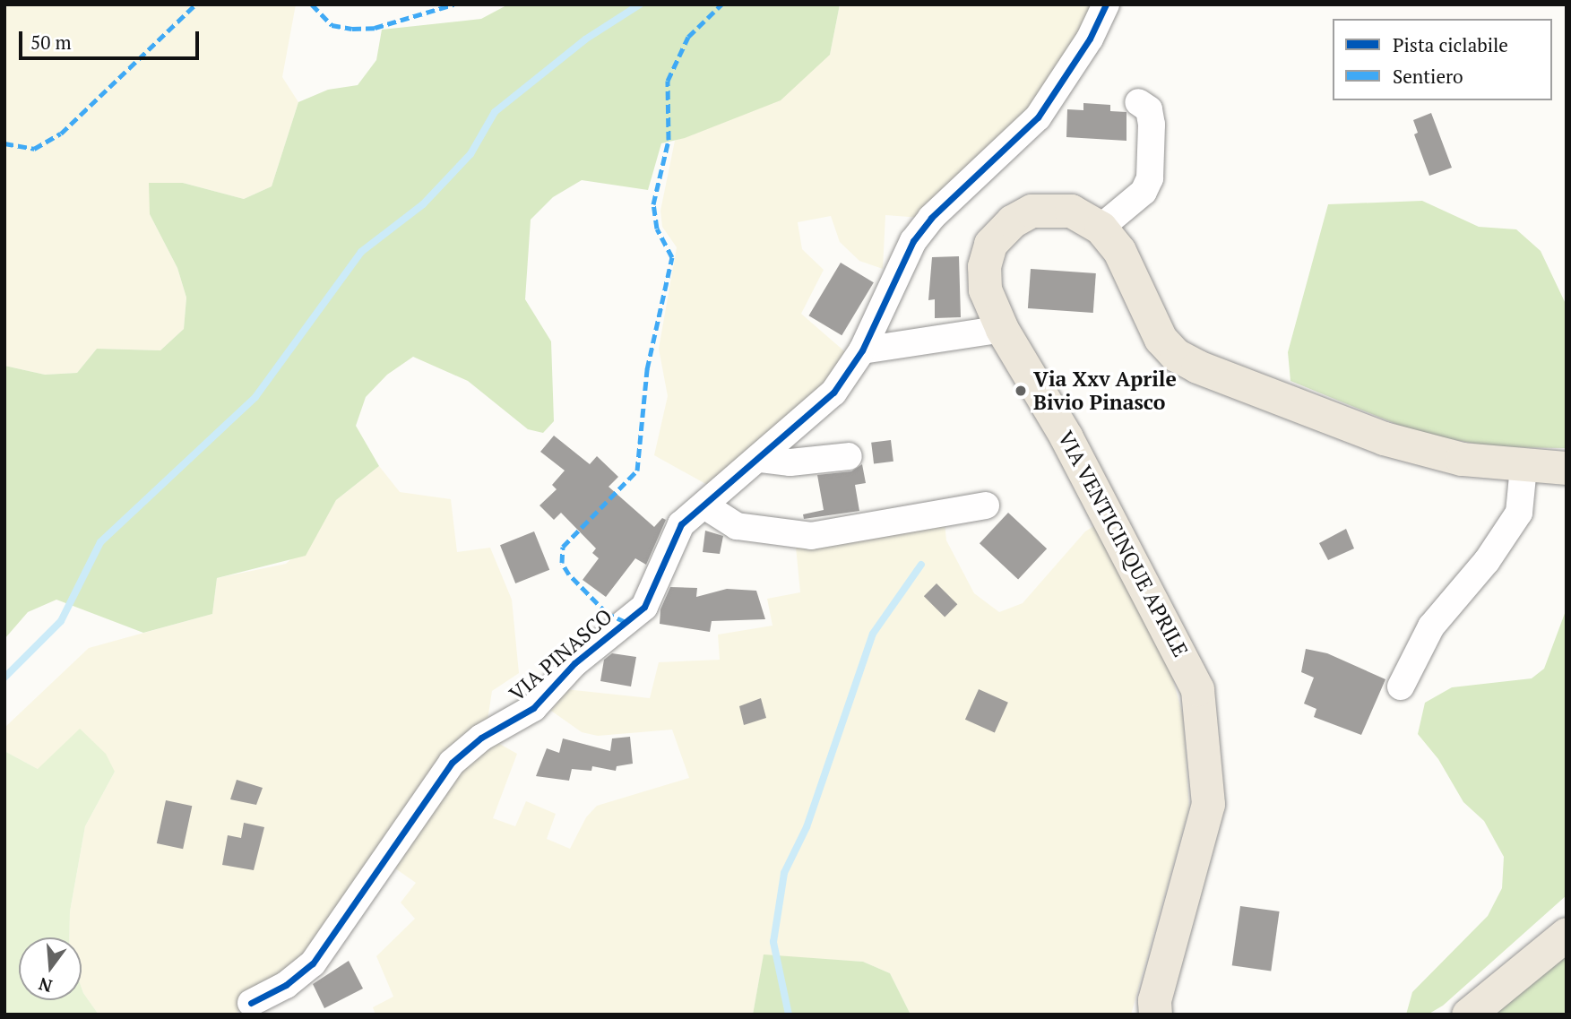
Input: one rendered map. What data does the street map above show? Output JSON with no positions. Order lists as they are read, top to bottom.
{
  "streets": {
    "main road": ["VIA VENTICINQUE APRILE"],
    "street": ["VIA PINASCO"]
  },
  "places": ["Via Xxv Aprile Bivio Pinasco"],
  "legend": ["Pista ciclabile", "Sentiero"],
  "scale_bar": "50 m",
  "north": "bottom"
}
